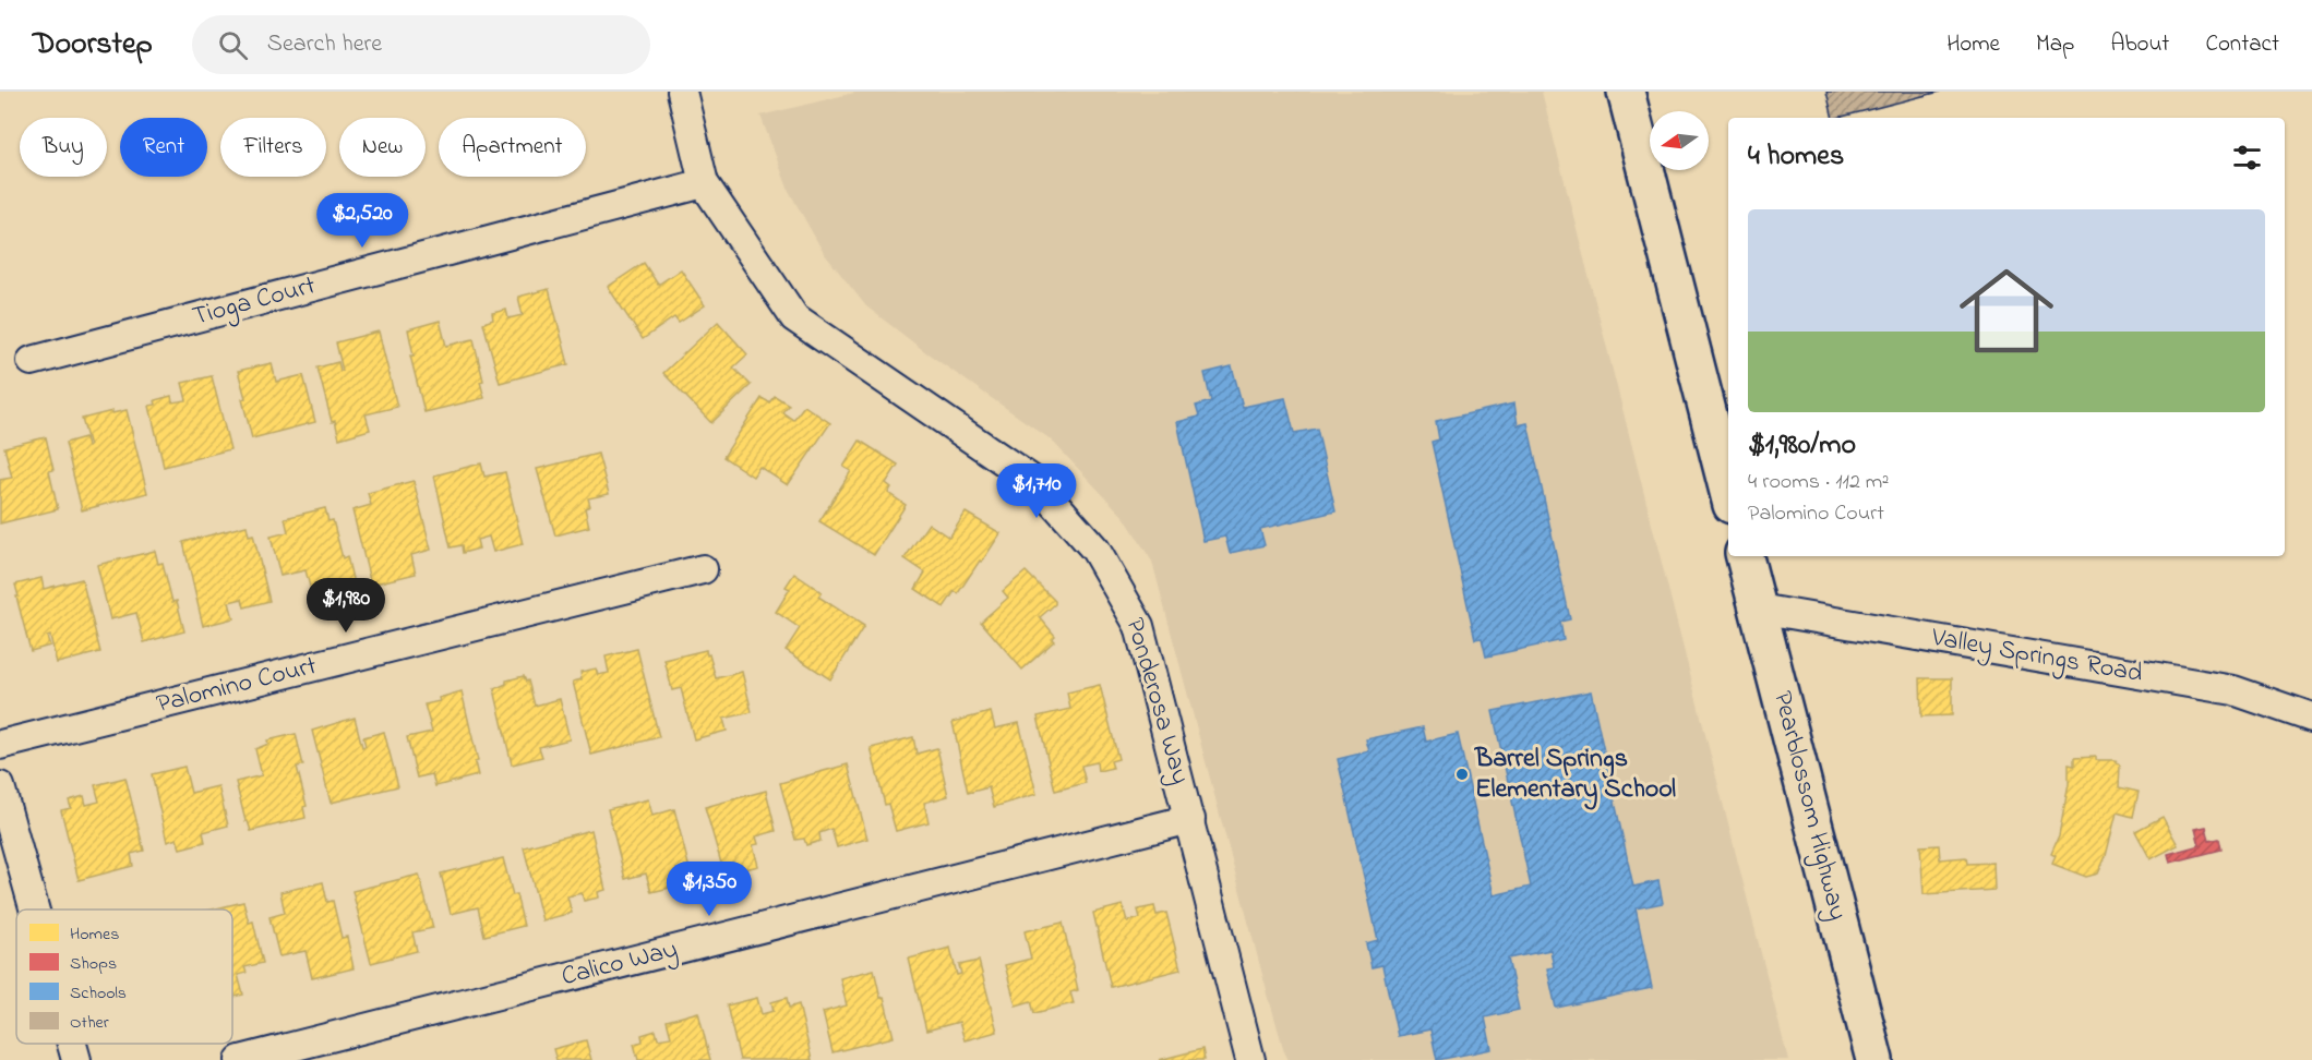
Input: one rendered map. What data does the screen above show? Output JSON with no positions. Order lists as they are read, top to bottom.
{
  "streets": {
    "main road": ["Pearblossom Highway"],
    "street": [
      "Tioga Court",
      "Valley Springs Road",
      "Palomino Court",
      "Ponderosa Way",
      "Calico Way"
    ]
  },
  "crossings": [
    ["Tioga Court", "Ponderosa Way"],
    ["Valley Springs Road", "Pearblossom Highway"],
    ["Ponderosa Way", "Calico Way"]
  ],
  "places": ["Barrel Springs Elementary School"],
  "legend": [
    "Homes",
    "Shops",
    "Schools",
    "Other"
  ],
  "north": "left",
  "page": {
    "header": "Doorstep",
    "search": "Search here",
    "nav": [
      "Home",
      "Map",
      "About",
      "Contact"
    ],
    "chip": [
      "Buy",
      "Rent",
      "Filters",
      "New",
      "Apartment"
    ],
    "heading": "4 homes",
    "price": [
      "$2,520",
      "$1,710",
      "$1,980",
      "$1,350"
    ],
    "list": [
      {
        "name": "$1,980/mo",
        "note": "4 rooms · 112 m² · Palomino Court"
      }
    ]
  }
}
